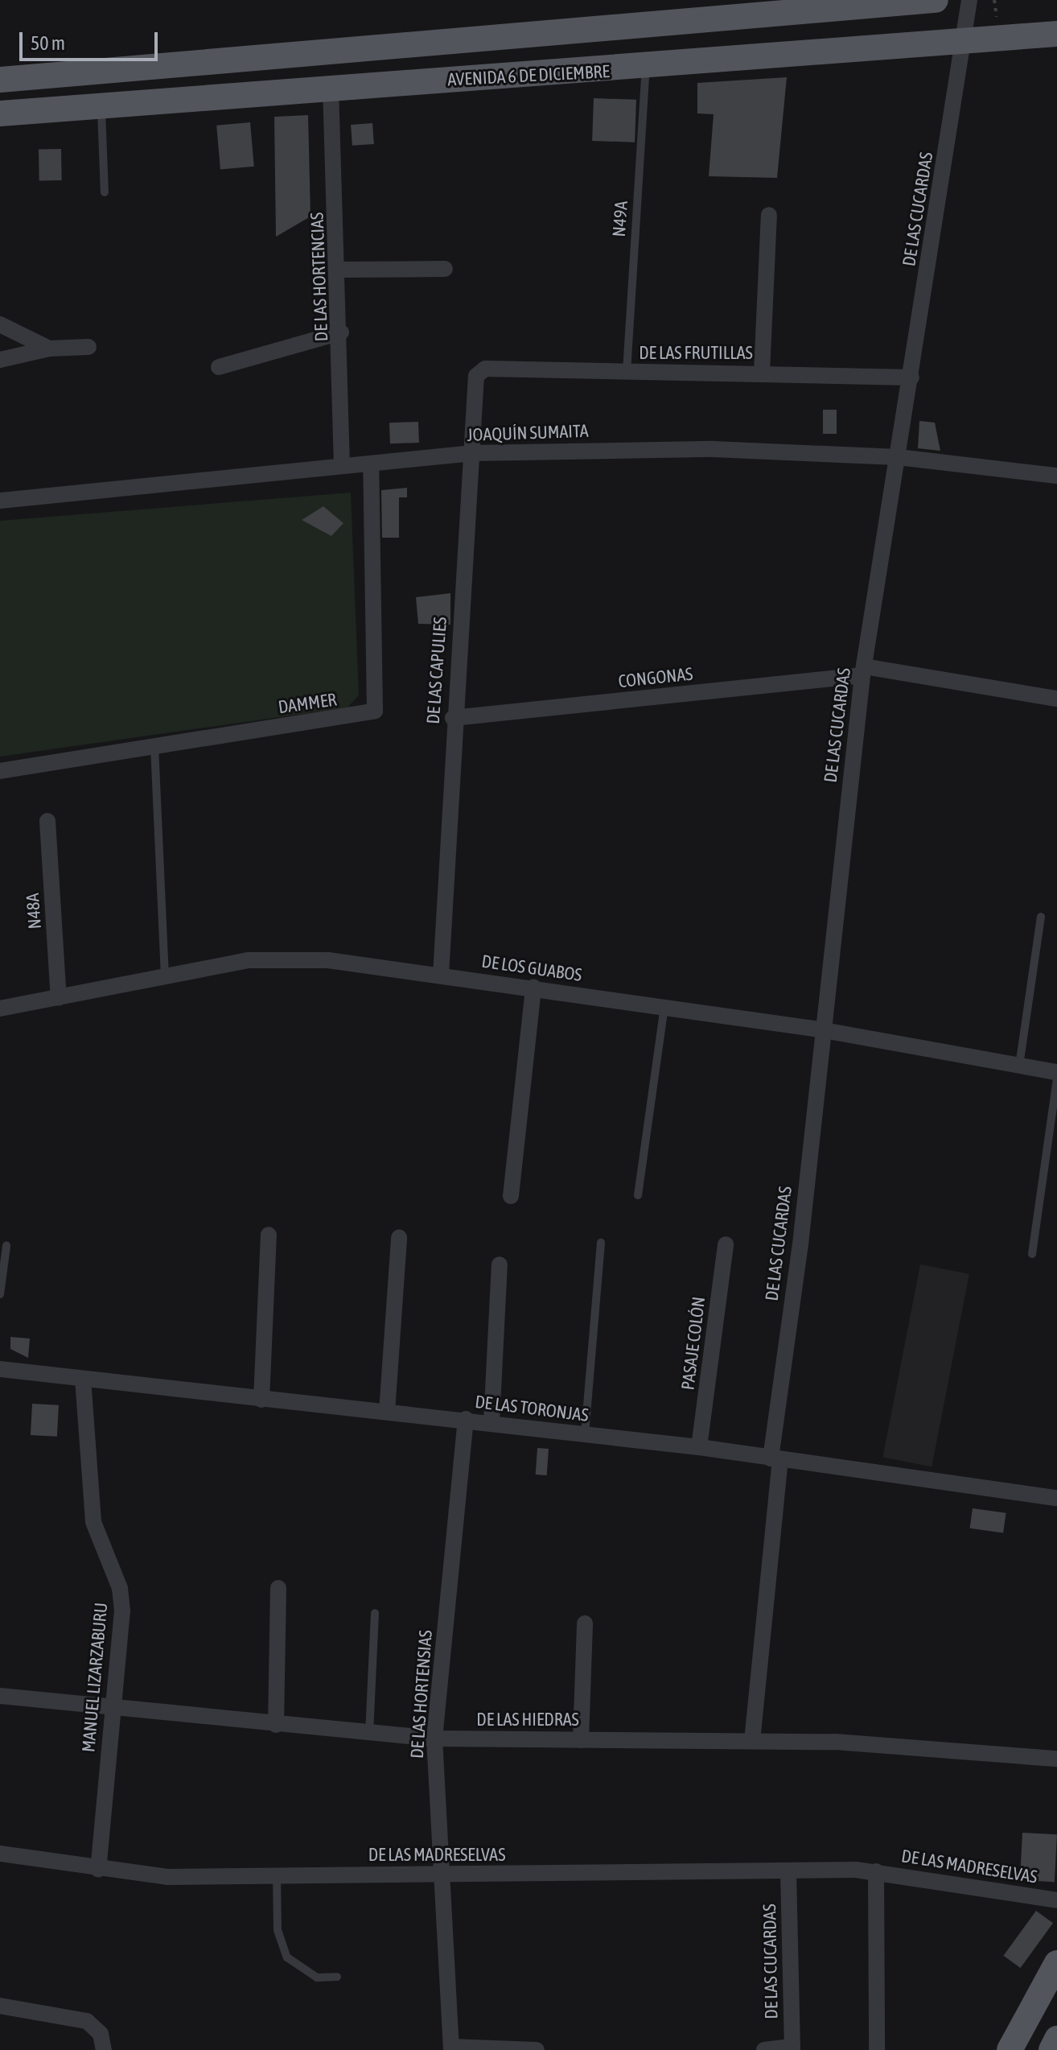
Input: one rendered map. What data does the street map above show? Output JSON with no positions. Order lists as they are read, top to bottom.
{
  "streets": {
    "main road": ["AVENIDA 6 DE DICIEMBRE"],
    "street": [
      "DE LAS CUCARDAS",
      "DE LAS HORTENCIAS",
      "DE LAS FRUTILLAS",
      "JOAQUÍN SUMAITA",
      "DE LAS CAPULIES",
      "CONGONAS",
      "DAMMER",
      "N48A",
      "DE LOS GUABOS",
      "PASAJE COLÓN",
      "DE LAS TORONJAS",
      "MANUEL LIZARZABURU",
      "DE LAS HORTENSIAS",
      "DE LAS HIEDRAS",
      "DE LAS MADRESELVAS"
    ],
    "lane": ["N49A"]
  },
  "crossings": [
    ["AVENIDA 6 DE DICIEMBRE", "DE LAS CUCARDAS"],
    ["AVENIDA 6 DE DICIEMBRE", "N49A"],
    ["AVENIDA 6 DE DICIEMBRE", "DE LAS HORTENCIAS"],
    ["DE LAS CUCARDAS", "DE LAS FRUTILLAS"],
    ["DE LAS CUCARDAS", "JOAQUÍN SUMAITA"],
    ["DE LAS CUCARDAS", "CONGONAS"],
    ["DE LAS CUCARDAS", "DE LOS GUABOS"],
    ["DE LAS CUCARDAS", "DE LAS TORONJAS"],
    ["DE LAS CUCARDAS", "DE LAS HIEDRAS"],
    ["DE LAS CUCARDAS", "DE LAS MADRESELVAS"],
    ["N49A", "DE LAS FRUTILLAS"],
    ["DE LAS HORTENCIAS", "JOAQUÍN SUMAITA"],
    ["DE LAS FRUTILLAS", "DE LAS CAPULIES"],
    ["JOAQUÍN SUMAITA", "DE LAS CAPULIES"],
    ["JOAQUÍN SUMAITA", "DAMMER"],
    ["DE LAS CAPULIES", "CONGONAS"],
    ["DE LAS CAPULIES", "DE LOS GUABOS"],
    ["N48A", "DE LOS GUABOS"],
    ["PASAJE COLÓN", "DE LAS TORONJAS"],
    ["DE LAS TORONJAS", "MANUEL LIZARZABURU"],
    ["DE LAS TORONJAS", "DE LAS HORTENSIAS"],
    ["MANUEL LIZARZABURU", "DE LAS HIEDRAS"],
    ["MANUEL LIZARZABURU", "DE LAS MADRESELVAS"],
    ["DE LAS HORTENSIAS", "DE LAS HIEDRAS"],
    ["DE LAS HORTENSIAS", "DE LAS MADRESELVAS"]
  ],
  "scale_bar": "50 m"
}
